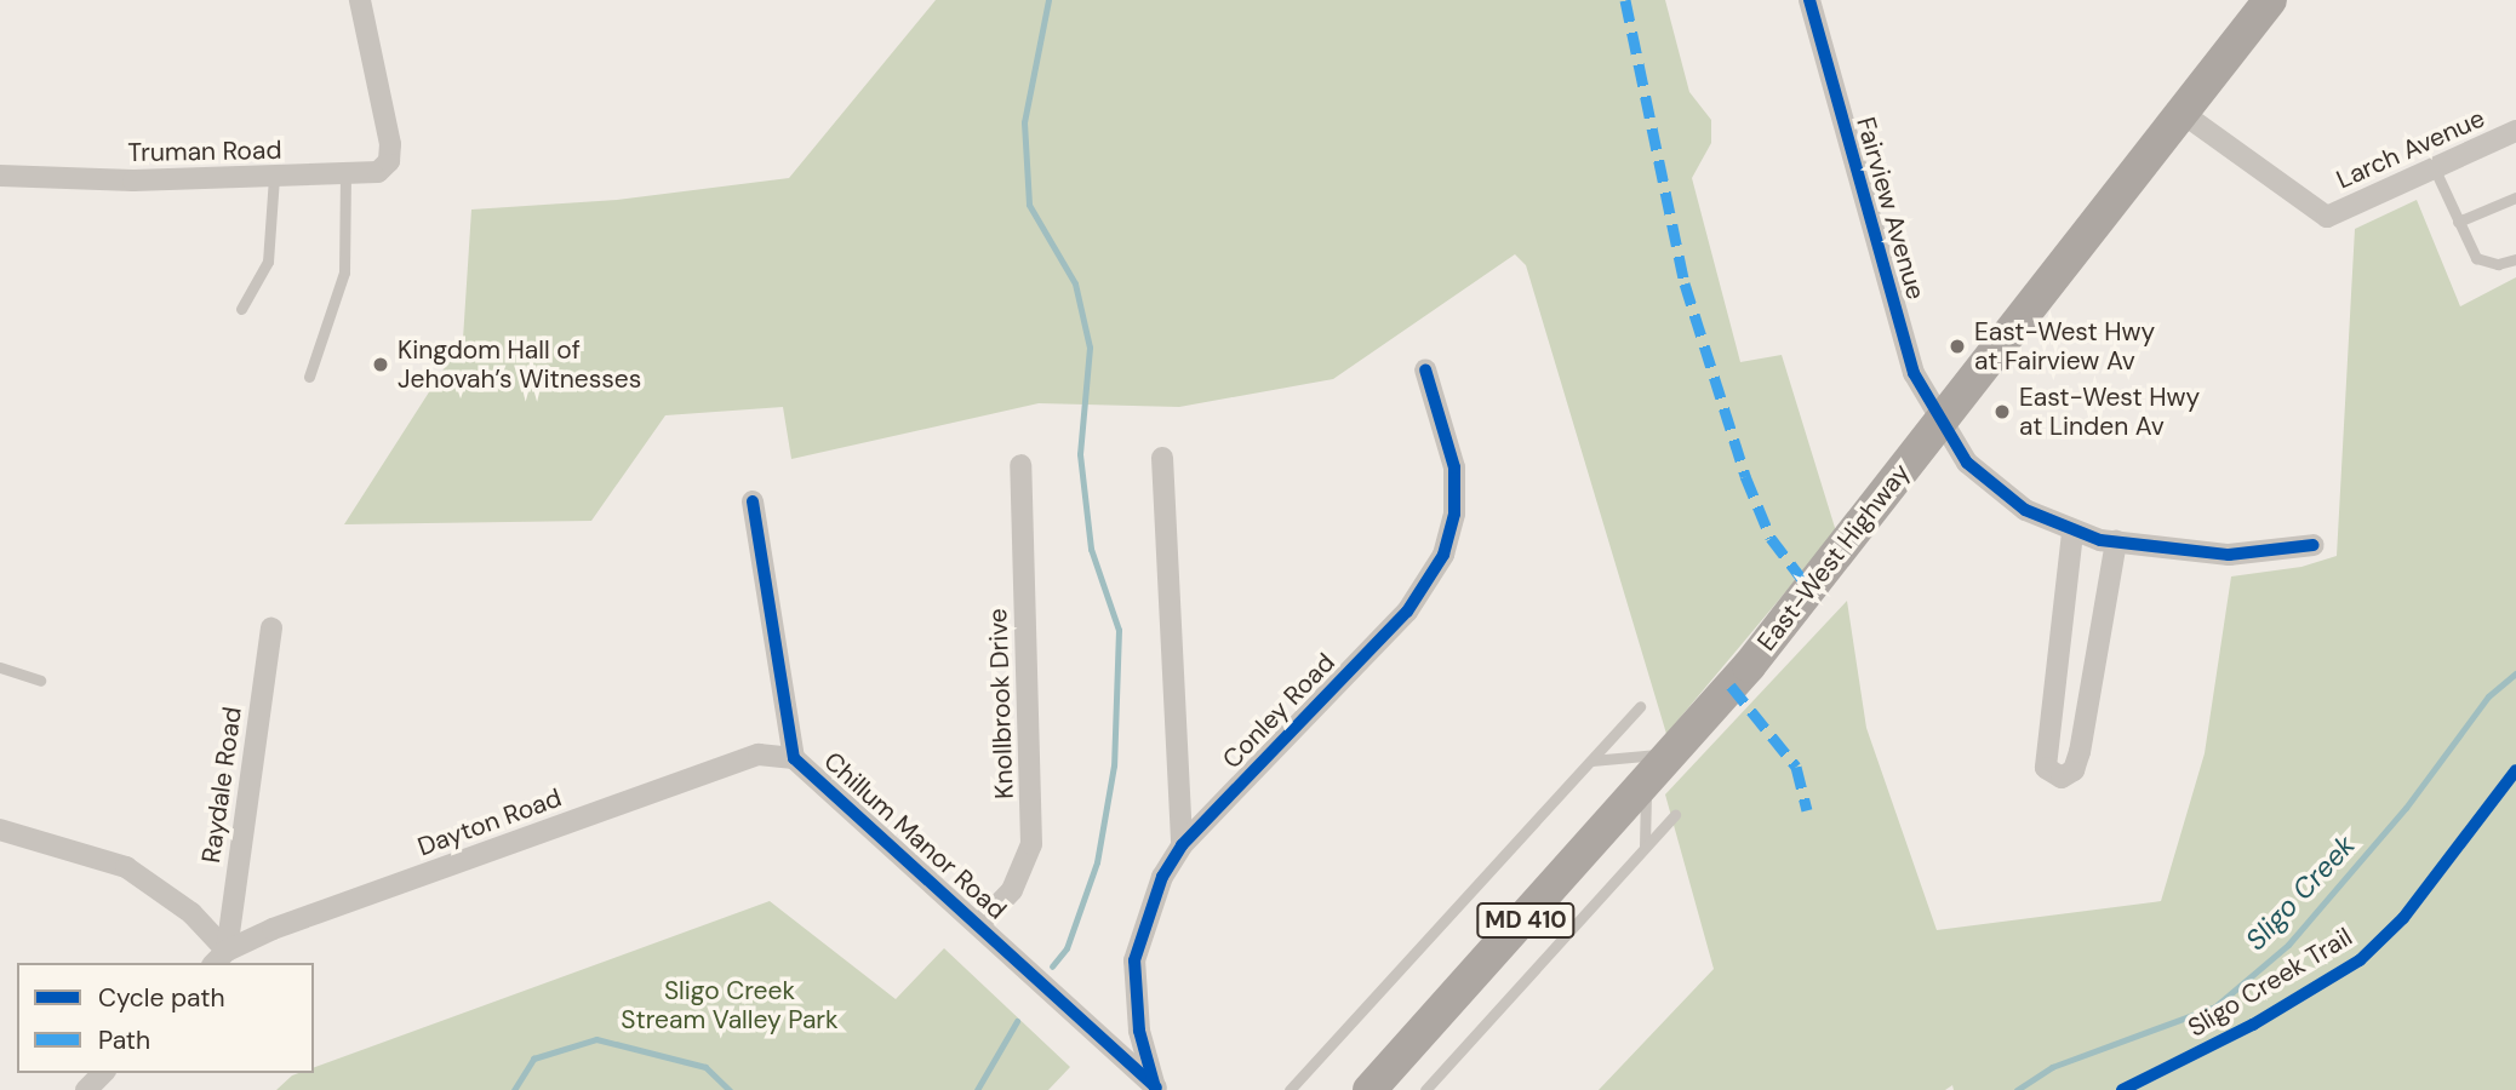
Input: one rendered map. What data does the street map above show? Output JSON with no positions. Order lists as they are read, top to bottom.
{
  "streets": {
    "main road": ["East-West Highway", "MD 410"],
    "street": [
      "Larch Avenue",
      "Truman Road",
      "Fairview Avenue",
      "Knollbrook Drive",
      "Conley Road",
      "Raydale Road",
      "Dayton Road",
      "Chillum Manor Road"
    ],
    "cycle path": ["Sligo Creek Trail"]
  },
  "crossings": [
    ["Larch Avenue", "East-West Highway"],
    ["Fairview Avenue", "East-West Highway"],
    ["Knollbrook Drive", "Chillum Manor Road"],
    ["Conley Road", "Chillum Manor Road"],
    ["Raydale Road", "Dayton Road"],
    ["Dayton Road", "Chillum Manor Road"]
  ],
  "water": ["Sligo Creek"],
  "parks": ["Sligo Creek Stream Valley Park"],
  "places": ["East-West Hwy at Fairview Av", "Kingdom Hall of Jehovah’s Witnesses", "East-West Hwy at Linden Av"],
  "legend": ["Cycle path", "Path"]
}
